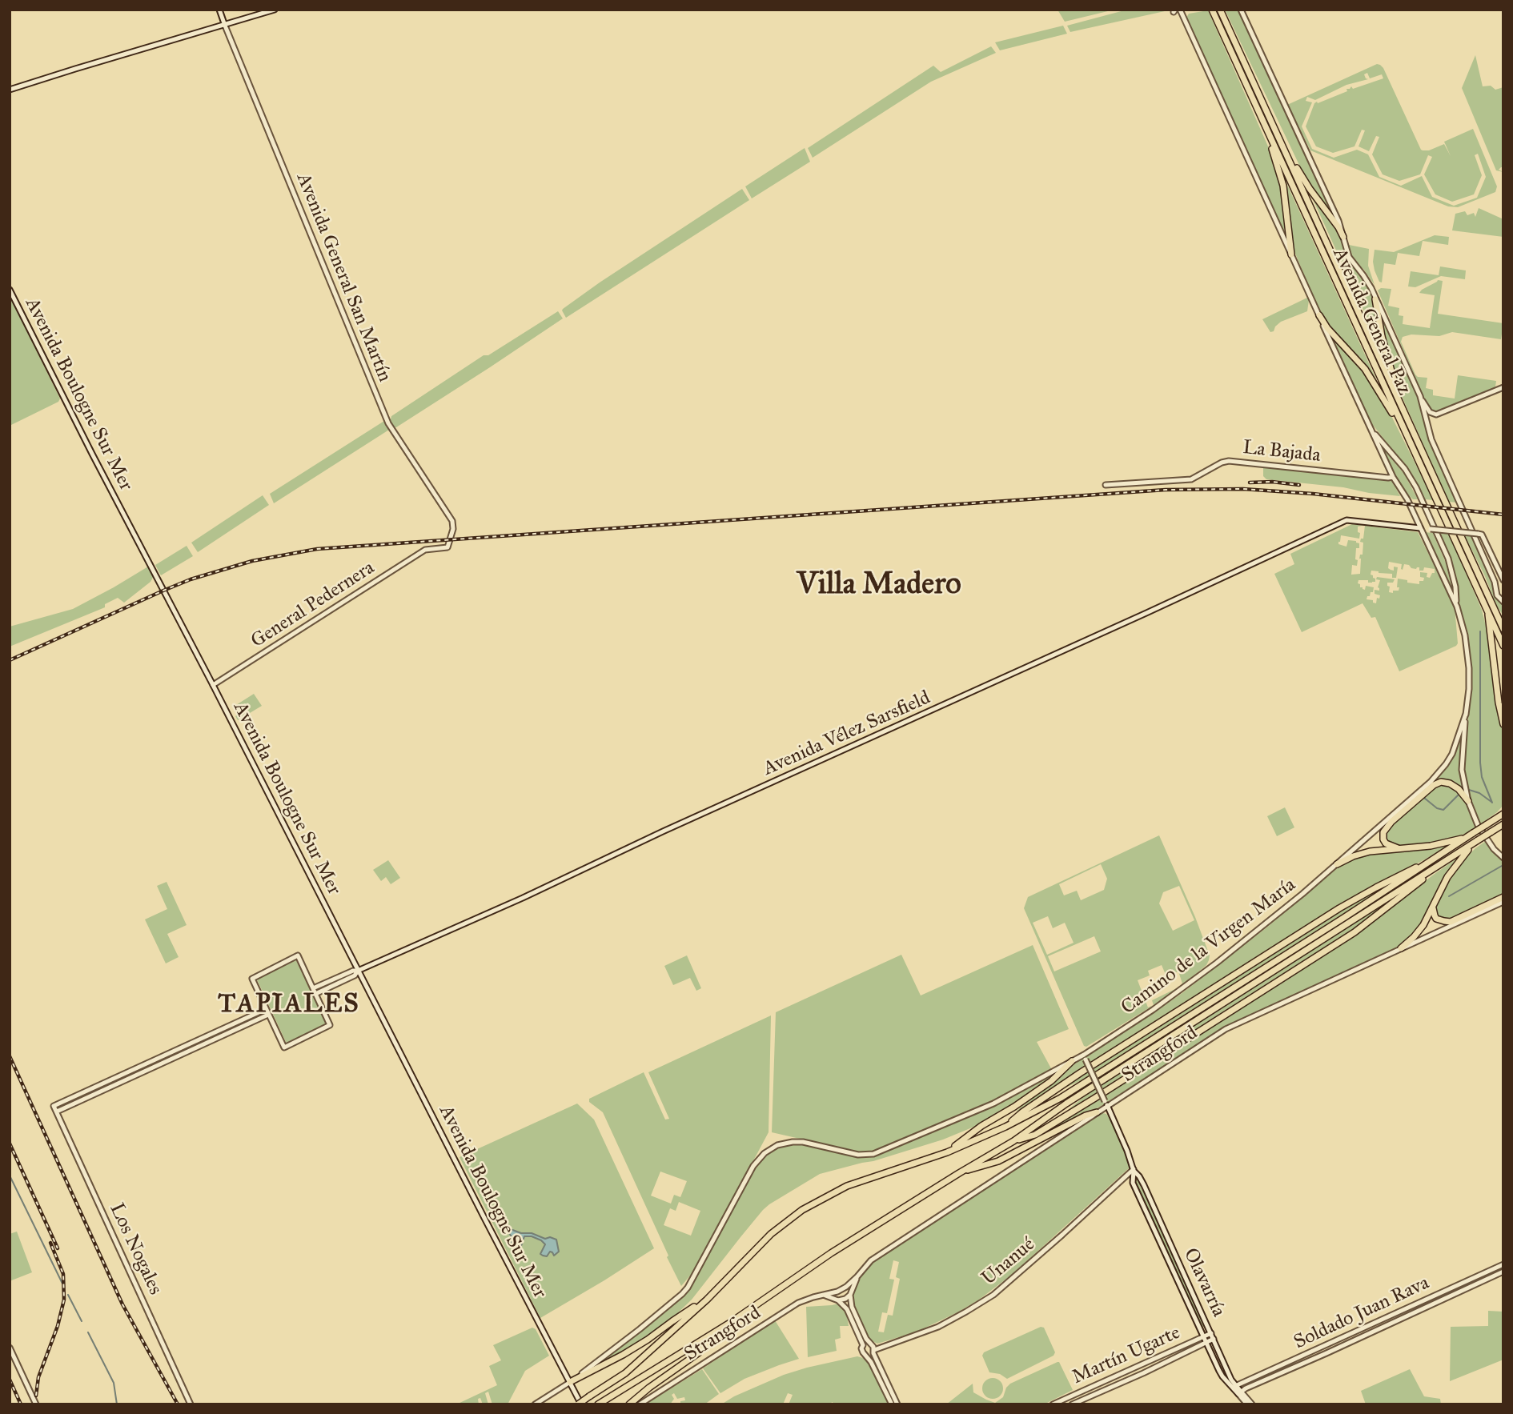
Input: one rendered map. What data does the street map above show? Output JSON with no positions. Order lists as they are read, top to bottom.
{
  "streets": {
    "highway": ["Avenida General Paz"],
    "street": [
      "Avenida General San Martín",
      "Avenida Boulogne Sur Mer",
      "La Bajada",
      "General Pedernera",
      "Avenida Vélez Sarsfield",
      "Camino de la Virgen María",
      "Strangford",
      "Los Nogales",
      "Unanué",
      "Olavarría",
      "Soldado Juan Rava",
      "Martín Ugarte"
    ]
  },
  "crossings": [
    ["Avenida General San Martín", "General Pedernera"],
    ["Avenida Boulogne Sur Mer", "General Pedernera"],
    ["Avenida Boulogne Sur Mer", "Avenida Vélez Sarsfield"],
    ["Avenida Boulogne Sur Mer", "Camino de la Virgen María"],
    ["Camino de la Virgen María", "Olavarría"],
    ["Strangford", "Olavarría"],
    ["Unanué", "Olavarría"],
    ["Olavarría", "Soldado Juan Rava"],
    ["Olavarría", "Martín Ugarte"]
  ],
  "districts": ["Villa Madero", "TAPIALES"]
}
